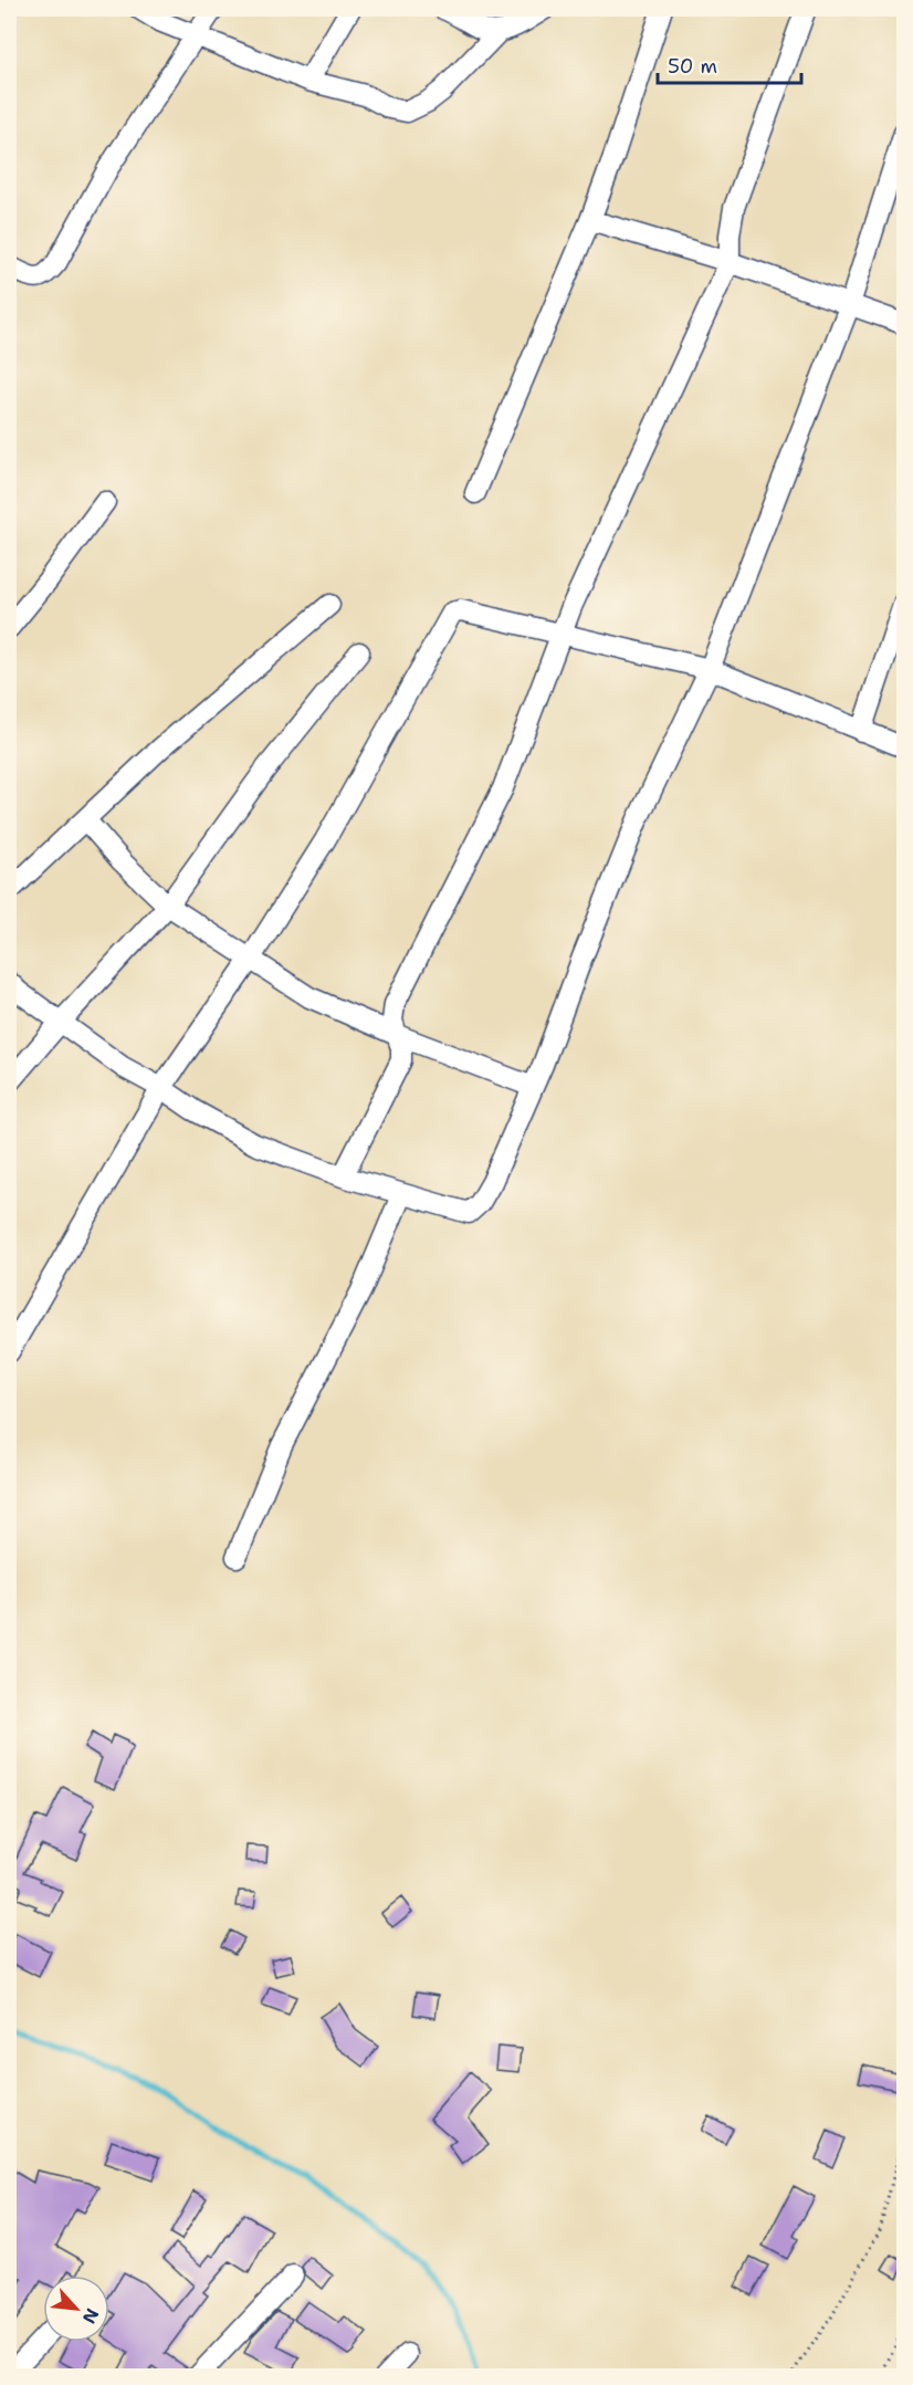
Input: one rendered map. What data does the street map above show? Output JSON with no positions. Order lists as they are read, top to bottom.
{
  "scale_bar": "50 m",
  "north": "bottom right"
}
